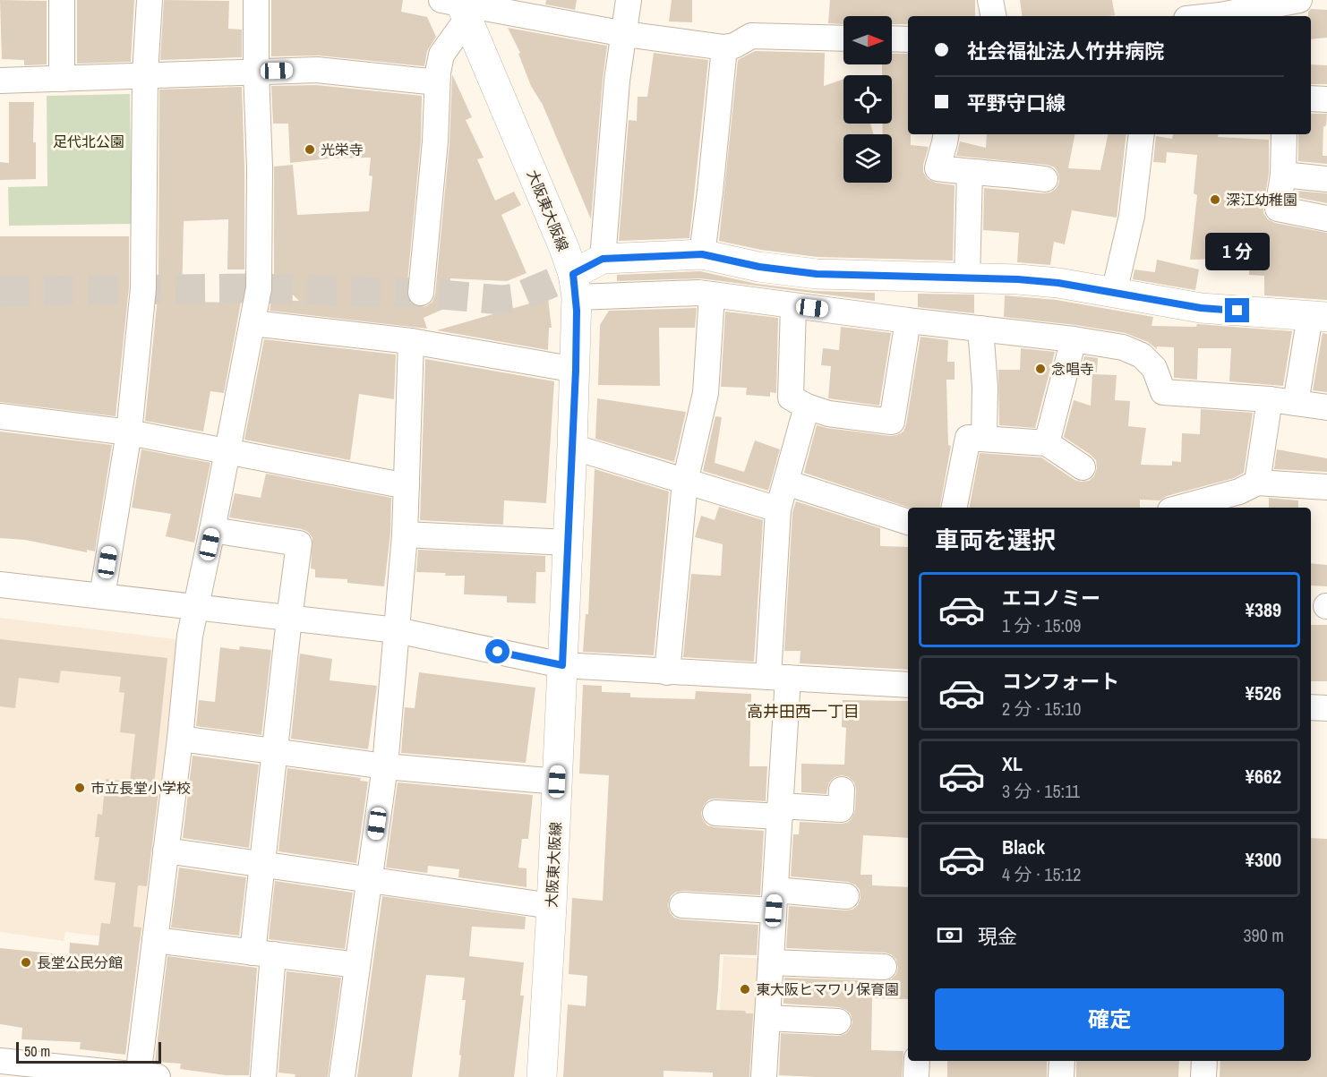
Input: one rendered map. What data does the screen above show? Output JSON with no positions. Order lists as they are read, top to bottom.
{
  "streets": {
    "main road": ["大阪東大阪線"]
  },
  "districts": ["高井田西一丁目"],
  "parks": ["足代北公園"],
  "places": [
    "光栄寺",
    "深江幼稚園",
    "念唱寺",
    "市立長堂小学校",
    "長堂公民分館",
    "東大阪ヒマワリ保育園"
  ],
  "scale_bar": "50 m",
  "north": "right",
  "page": {
    "banner": ["社会福祉法人竹井病院", "平野守口線"],
    "bubble": "1 分",
    "heading": "車両を選択",
    "list": [
      {
        "name": "エコノミー",
        "note": "1 分 · 15:09",
        "value": "¥389"
      },
      {
        "name": "コンフォート",
        "note": "2 分 · 15:10",
        "value": "¥526"
      },
      {
        "name": "XL",
        "note": "3 分 · 15:11",
        "value": "¥662"
      },
      {
        "name": "Black",
        "note": "4 分 · 15:12",
        "value": "¥300"
      }
    ],
    "pay": ["現金", "390 m"],
    "buttons": "確定",
    "scale": "50 m"
  }
}
